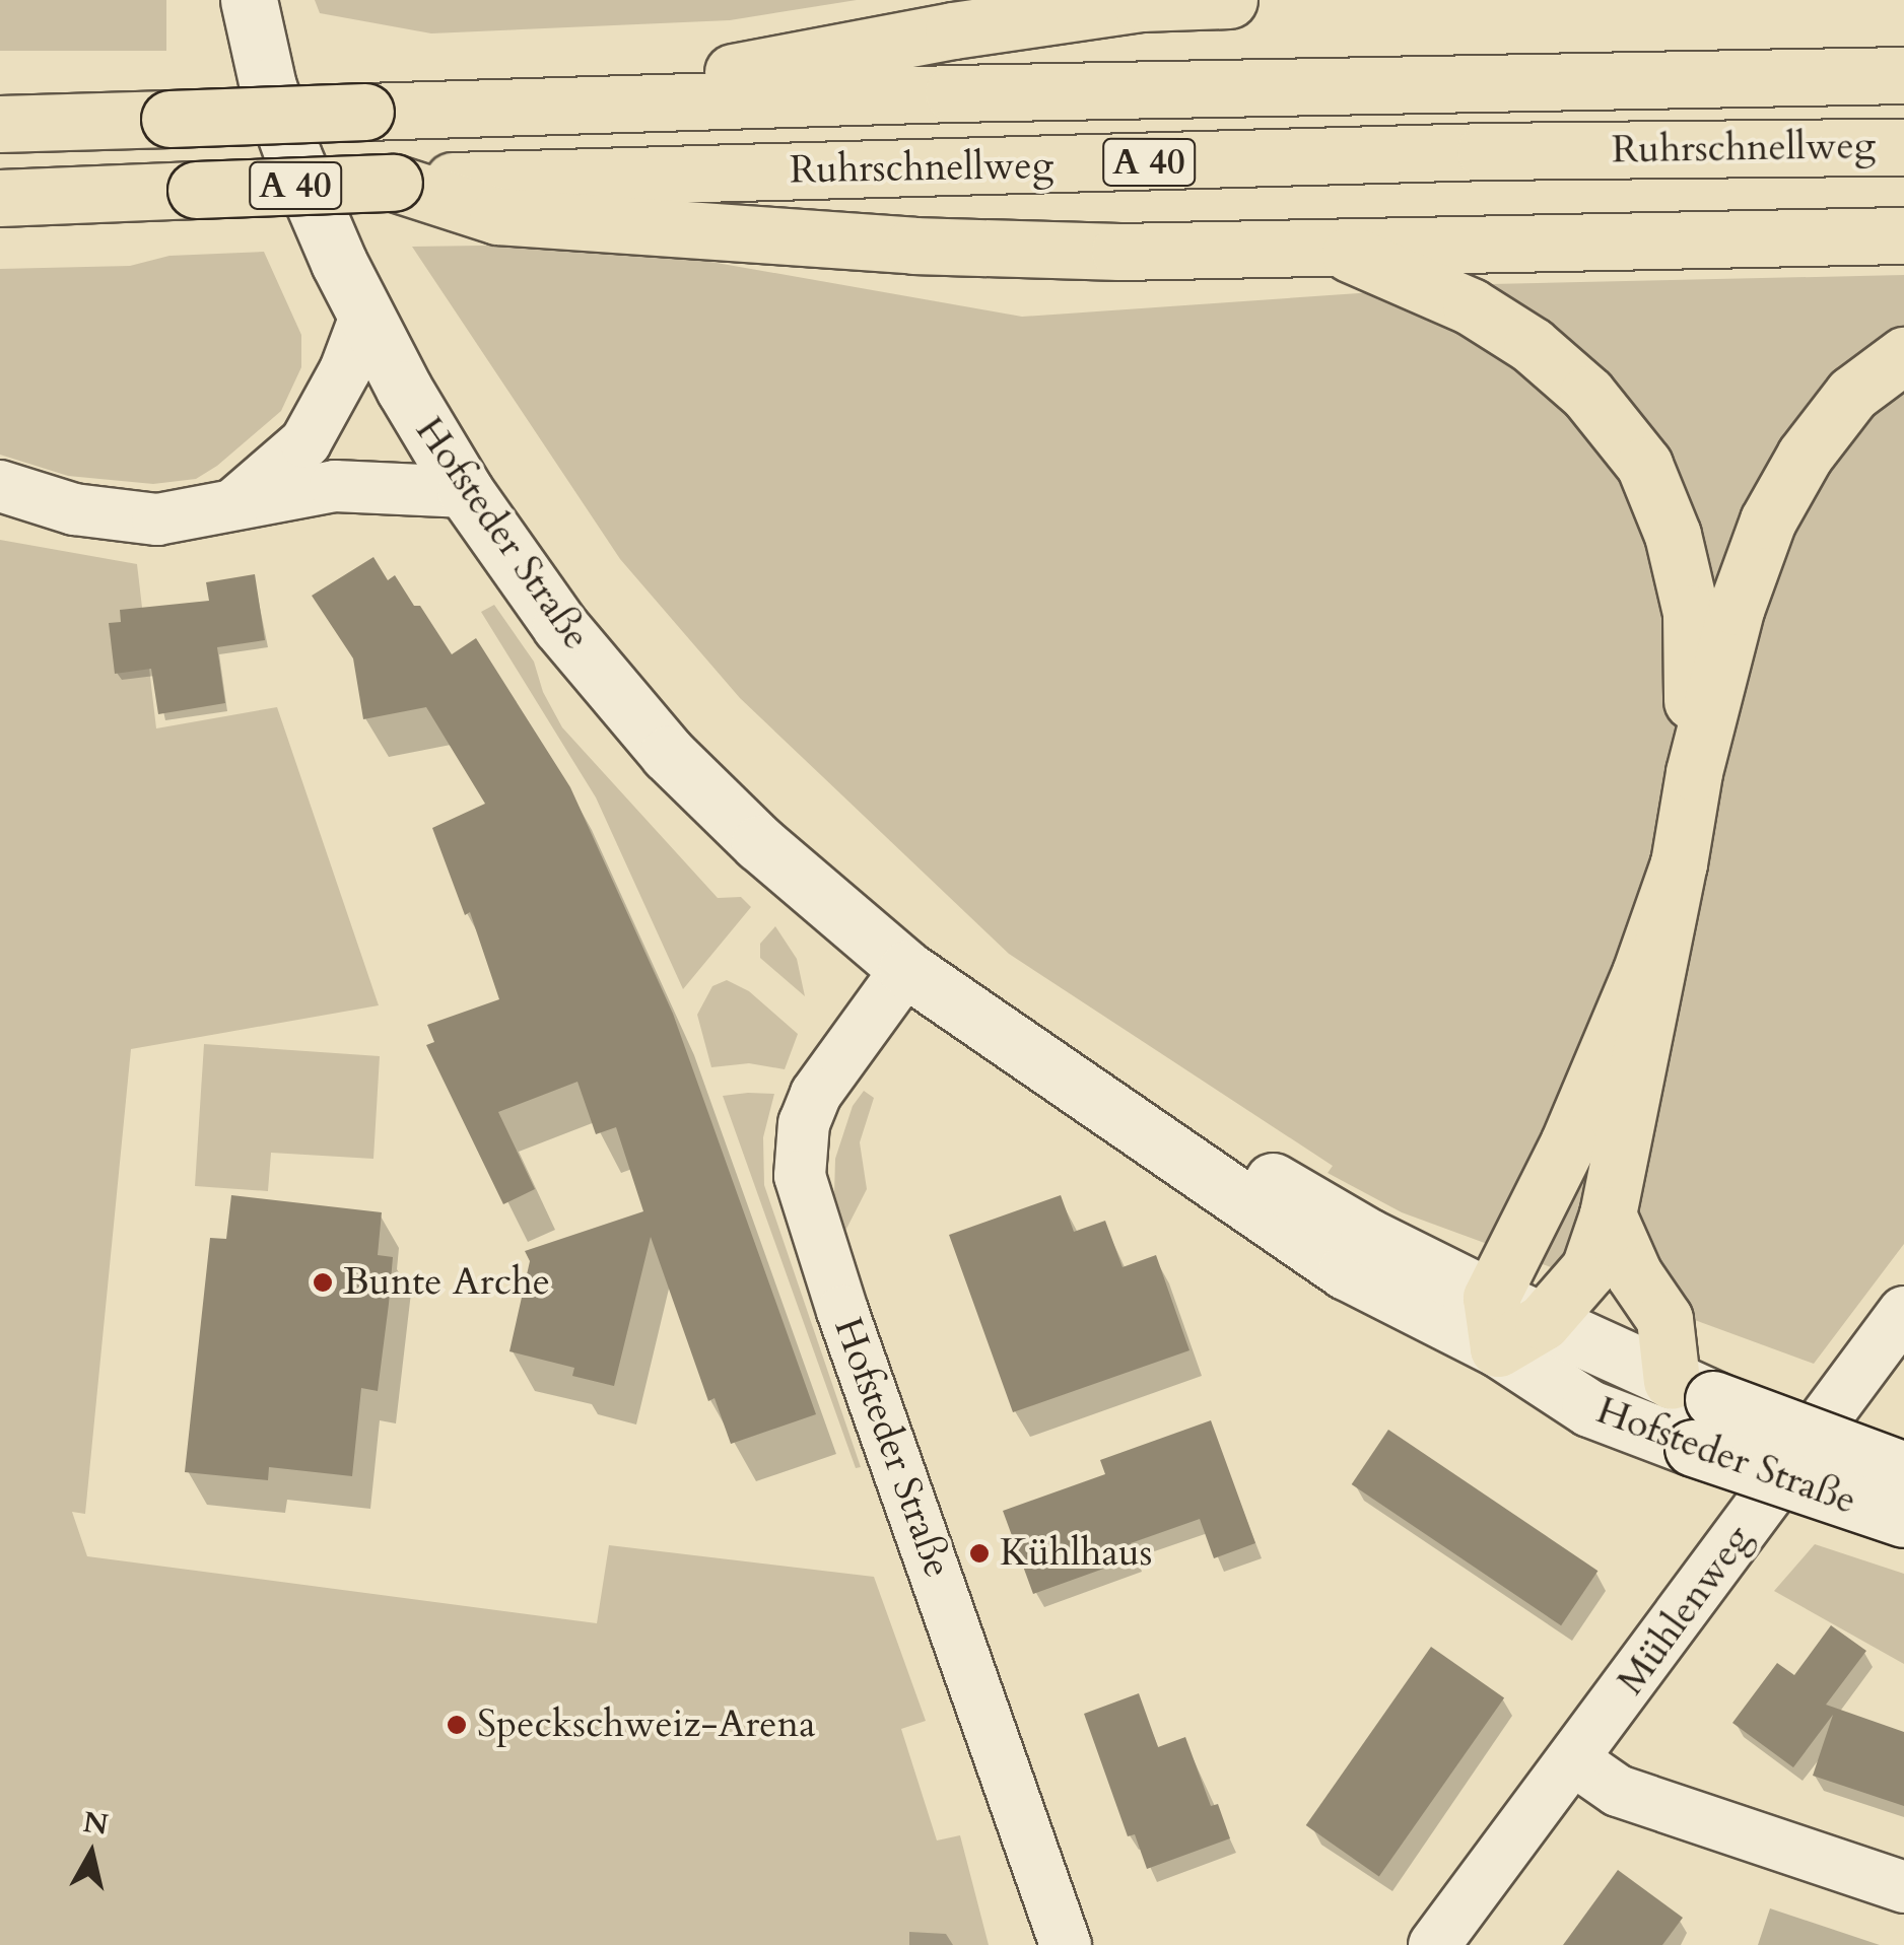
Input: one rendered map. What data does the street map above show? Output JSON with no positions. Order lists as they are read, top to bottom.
{
  "streets": {
    "highway": ["Ruhrschnellweg", "A 40"],
    "street": ["Hofsteder Straße", "Mühlenweg"]
  },
  "places": ["Bunte Arche", "Kühlhaus", "Speckschweiz-Arena"],
  "north": "top"
}
